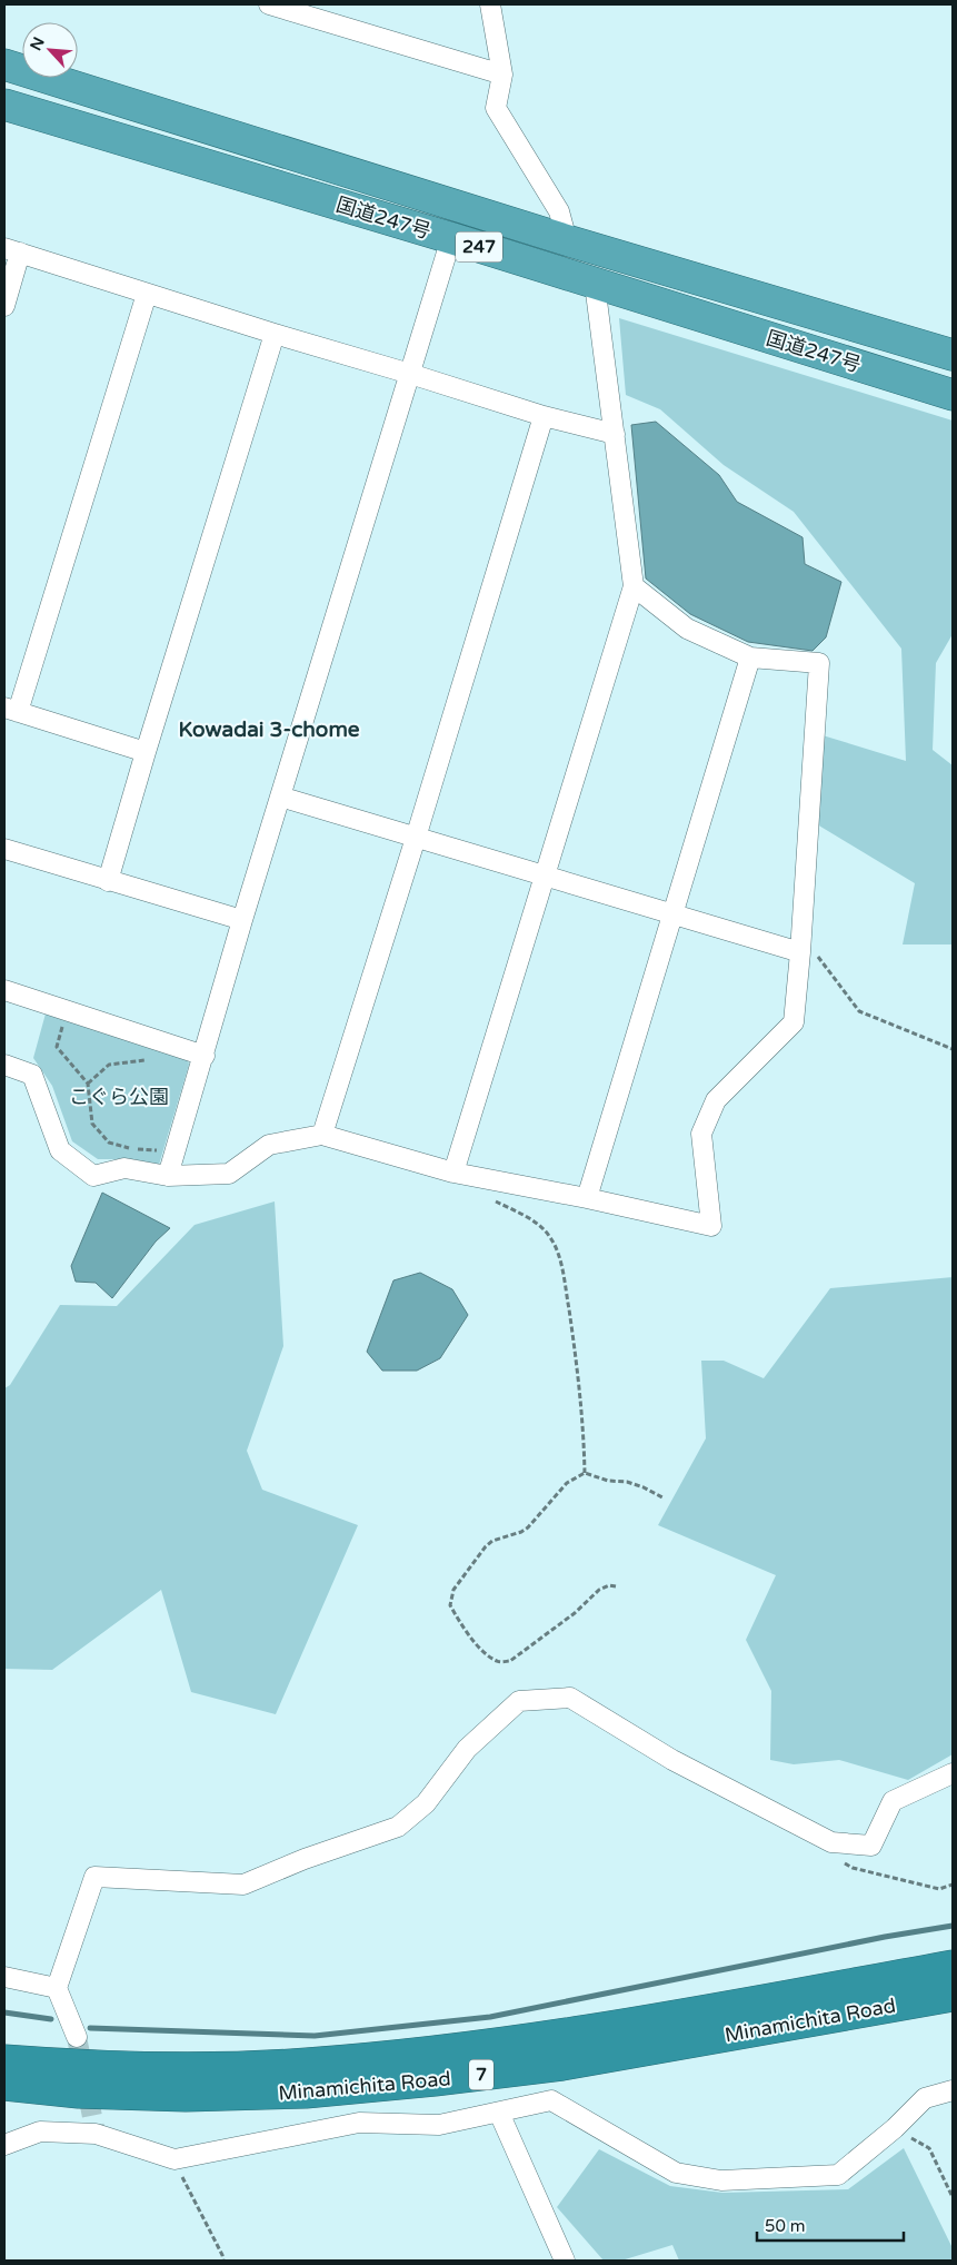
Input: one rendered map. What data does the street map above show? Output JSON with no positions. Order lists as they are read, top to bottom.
{
  "streets": {
    "highway": [
      "国道247号",
      "247",
      "Minamichita Road",
      "7"
    ]
  },
  "districts": ["Kowadai 3-chome"],
  "parks": ["こぐら公園"],
  "scale_bar": "50 m",
  "north": "top left"
}
